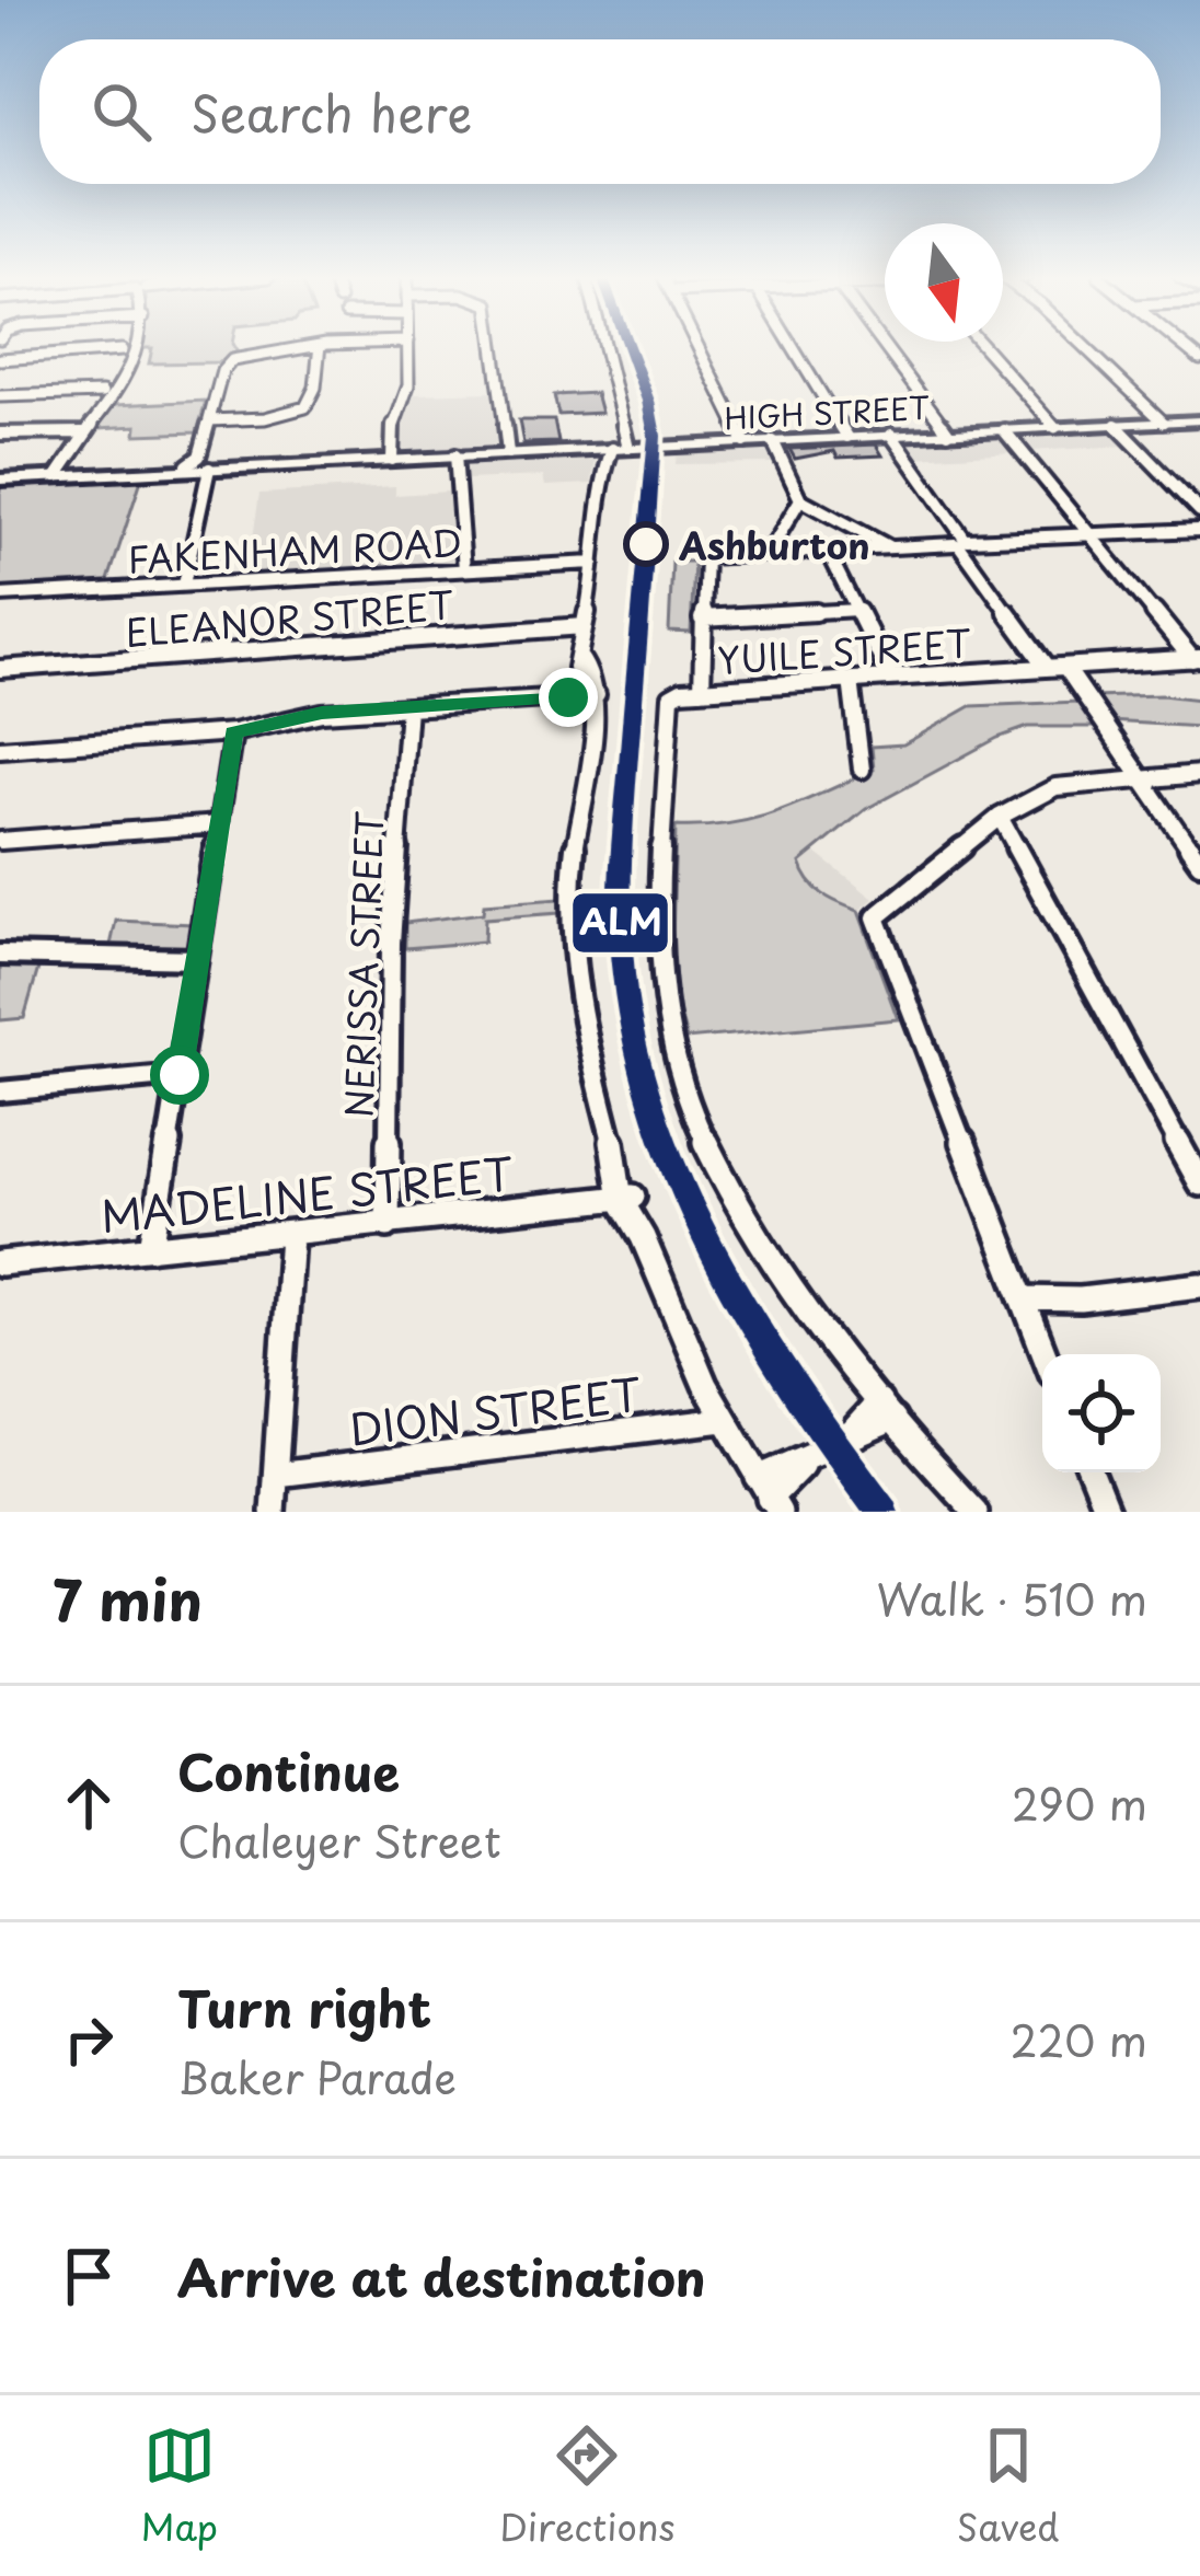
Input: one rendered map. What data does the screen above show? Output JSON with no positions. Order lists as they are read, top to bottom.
{
  "streets": {
    "main road": ["HIGH STREET"],
    "street": [
      "FAKENHAM ROAD",
      "ELEANOR STREET",
      "YUILE STREET",
      "NERISSA STREET",
      "MADELINE STREET",
      "DION STREET"
    ]
  },
  "crossings": [
    ["NERISSA STREET", "MADELINE STREET"]
  ],
  "places": ["Ashburton"],
  "lines": ["transit line ALM"],
  "north": "bottom",
  "page": {
    "search": "Search here",
    "heading": ["7 min", "Walk · 510 m"],
    "list": [
      ["Continue", "Chaleyer Street", "290 m"],
      ["Turn right", "Baker Parade", "220 m"],
      "Arrive at destination"
    ],
    "nav": ["Map", "Directions", "Saved"]
  }
}
